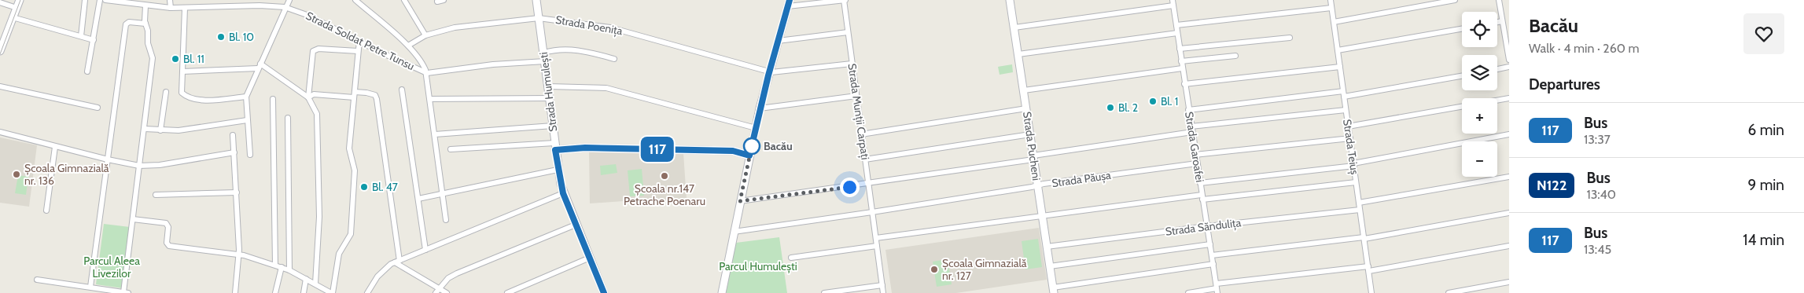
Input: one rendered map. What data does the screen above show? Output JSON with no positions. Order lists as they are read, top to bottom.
{
  "streets": {
    "street": [
      "Strada Poenița",
      "Strada Soldat Petre Tunsu",
      "Strada Humulești",
      "Strada Munții Carpați",
      "Strada Pucheni",
      "Strada Garoafei",
      "Strada Teiuș",
      "Strada Păușa",
      "Strada Săndulița"
    ]
  },
  "crossings": [
    ["Strada Poenița", "Strada Humulești"],
    ["Strada Munții Carpați", "Strada Păușa"],
    ["Strada Pucheni", "Strada Păușa"],
    ["Strada Pucheni", "Strada Săndulița"],
    ["Strada Garoafei", "Strada Păușa"],
    ["Strada Garoafei", "Strada Săndulița"],
    ["Strada Teiuș", "Strada Săndulița"]
  ],
  "parks": ["Parcul Aleea Livezilor", "Parcul Humulești"],
  "places": [
    "Bl. 10",
    "Bl. 11",
    "Bl. 1",
    "Bl. 2",
    "Bacău",
    "Școala Gimnazială nr. 136",
    "Școala nr.147 Petrache Poenaru",
    "Bl. 47",
    "Școala Gimnazială nr. 127"
  ],
  "lines": ["bus line 117"],
  "page": {
    "on_map": "117",
    "heading": [
      ["Bacău", "Walk · 4 min · 260 m"],
      "Departures"
    ],
    "map_buttons": ["+", "−"],
    "list": [
      {
        "mark": "117",
        "name": "Bus",
        "note": "13:37",
        "value": "6 min"
      },
      {
        "mark": "N122",
        "name": "Bus",
        "note": "13:40",
        "value": "9 min"
      },
      {
        "mark": "117",
        "name": "Bus",
        "note": "13:45",
        "value": "14 min"
      }
    ]
  }
}
